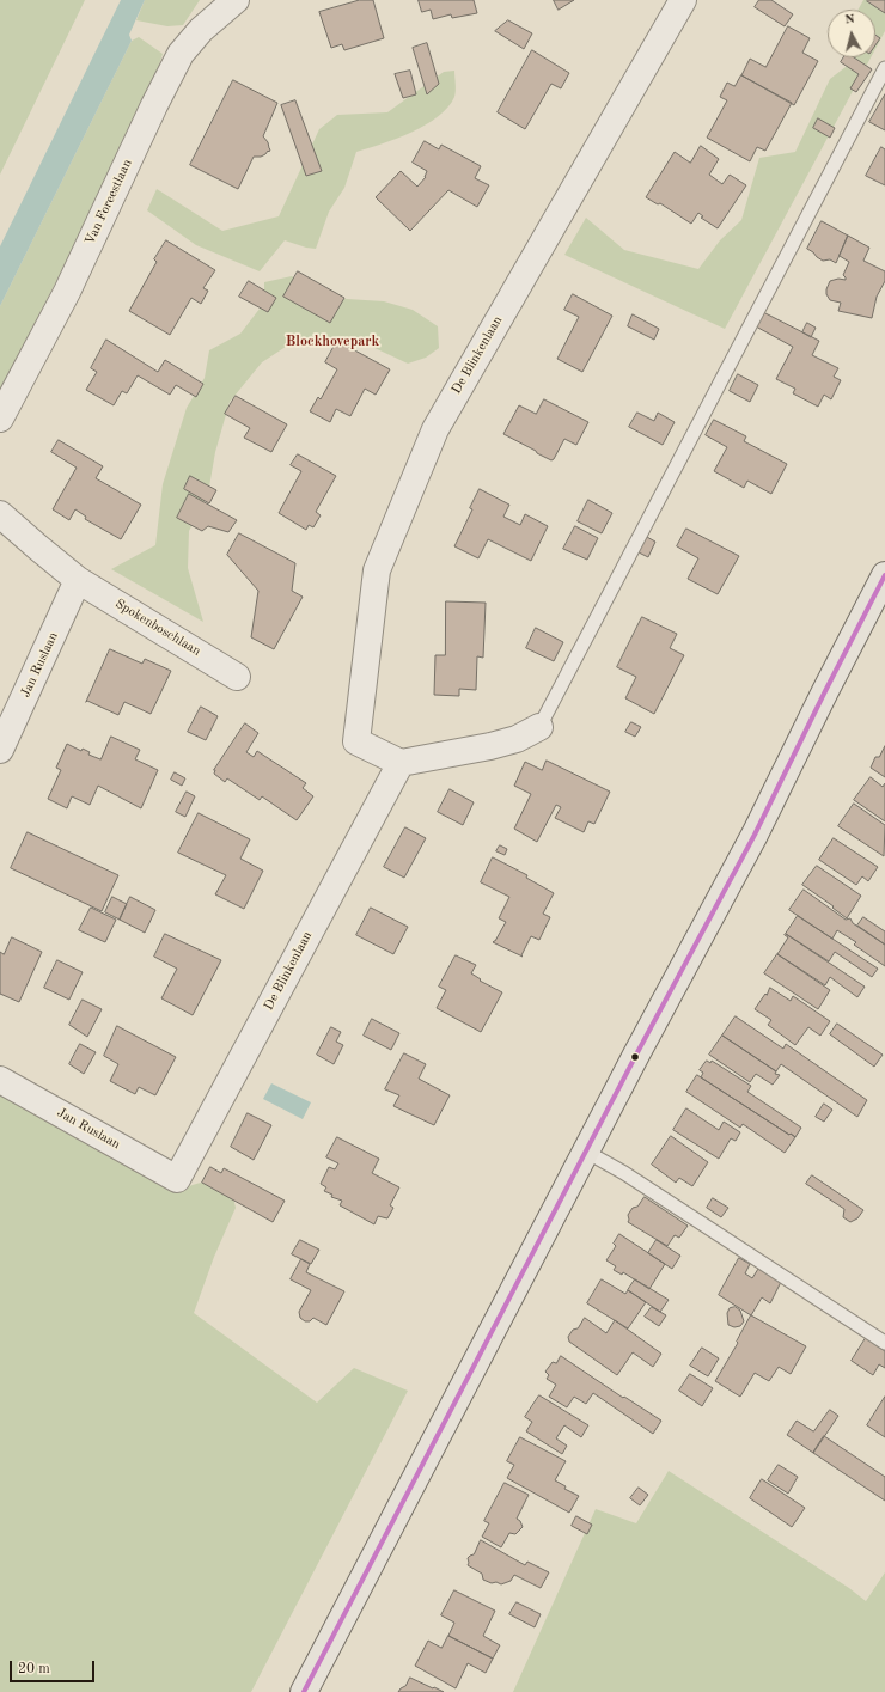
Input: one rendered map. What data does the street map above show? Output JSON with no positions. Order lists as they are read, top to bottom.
{
  "streets": {
    "street": [
      "Van Foreestlaan",
      "De Blinkenlaan",
      "Spokenboschlaan",
      "Jan Ruslaan"
    ]
  },
  "crossings": [
    ["De Blinkenlaan", "Jan Ruslaan"],
    ["Spokenboschlaan", "Jan Ruslaan"]
  ],
  "districts": ["Blockhovepark"],
  "scale_bar": "20 m",
  "north": "top"
}
